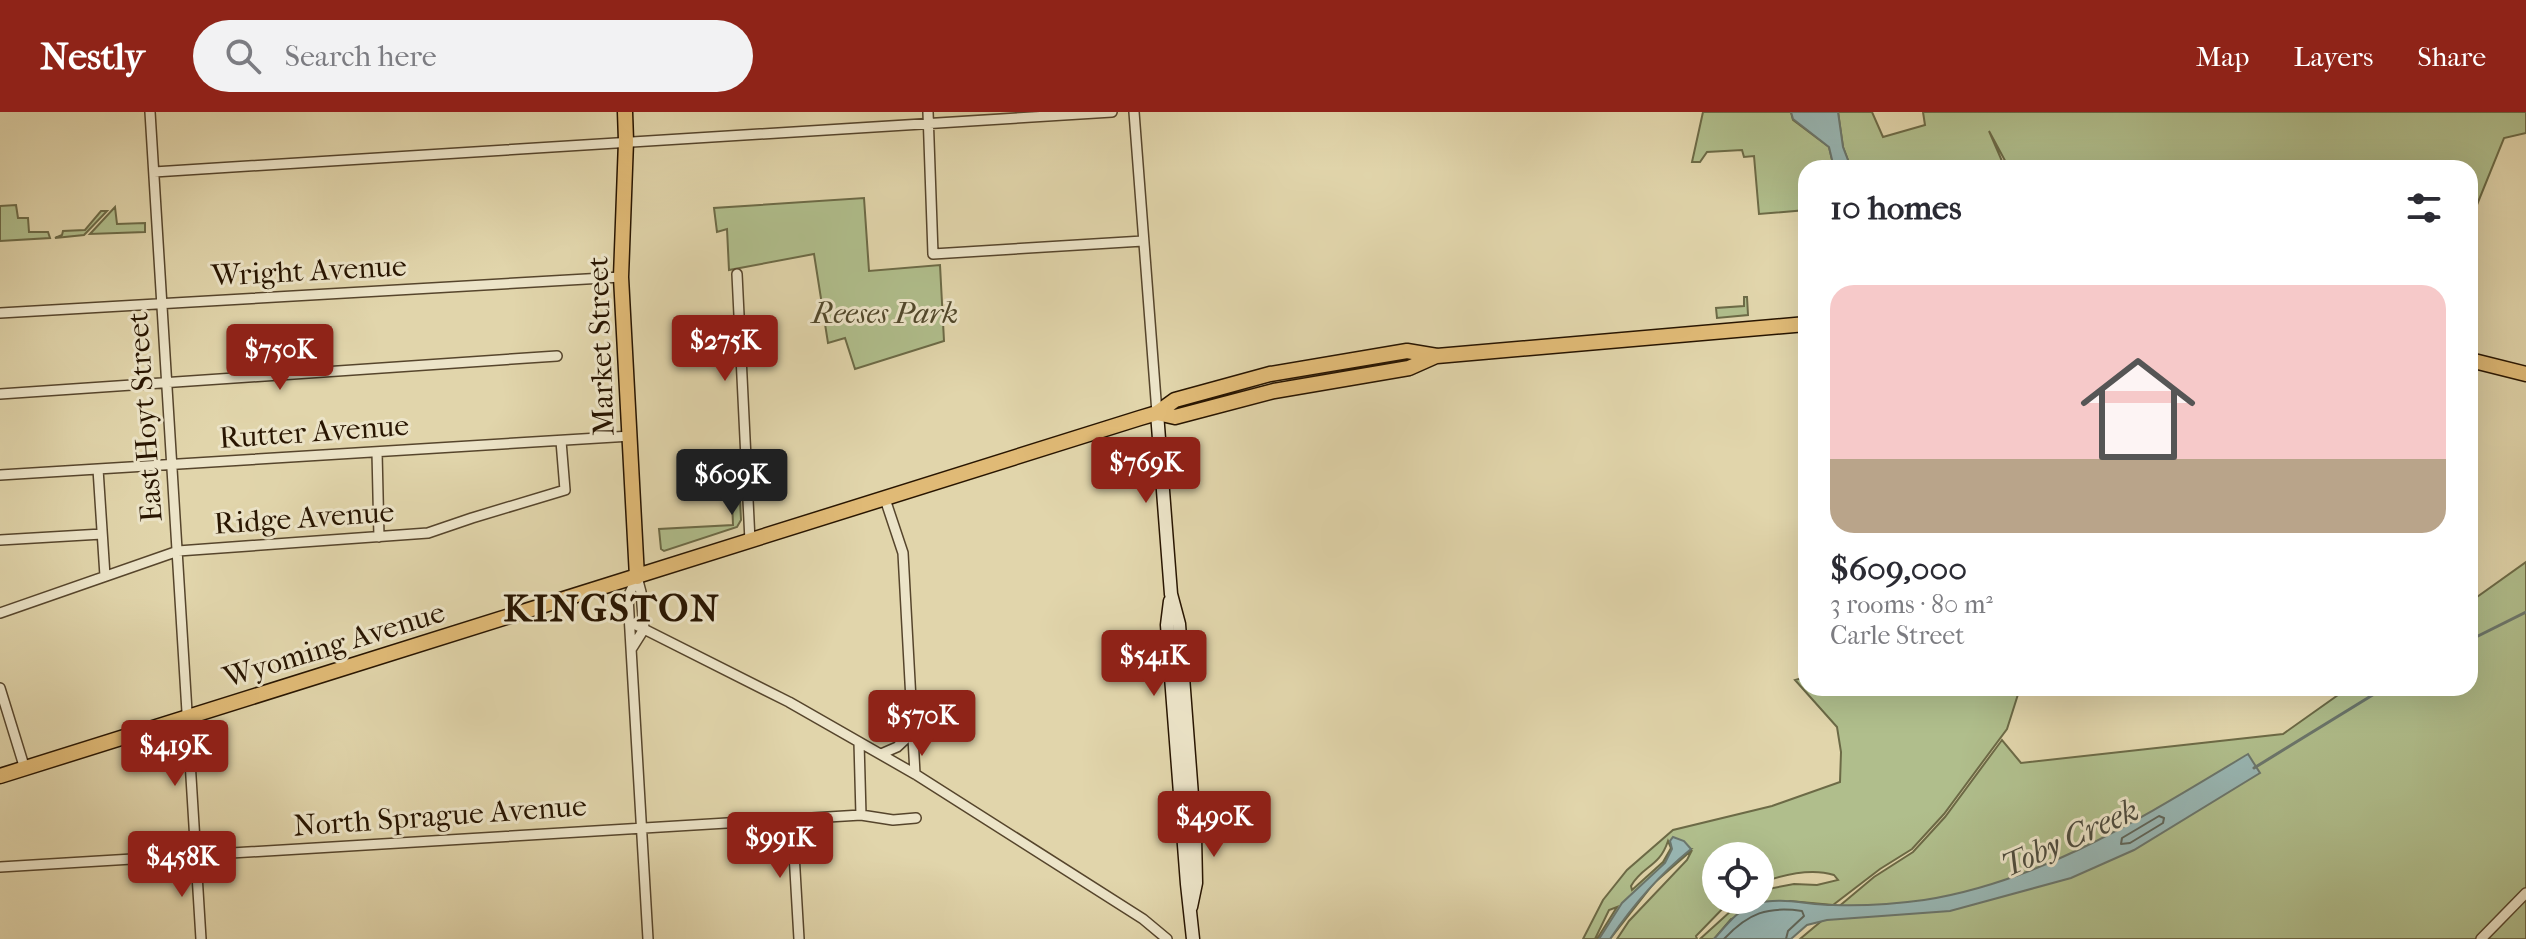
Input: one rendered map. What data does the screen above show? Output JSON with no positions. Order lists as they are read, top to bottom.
{
  "streets": {
    "main road": ["Market Street", "Wyoming Avenue"],
    "street": [
      "Wright Avenue",
      "East Hoyt Street",
      "Rutter Avenue",
      "Ridge Avenue",
      "North Sprague Avenue"
    ]
  },
  "crossings": [
    ["Wright Avenue", "Market Street"],
    ["Wright Avenue", "East Hoyt Street"],
    ["Market Street", "Rutter Avenue"],
    ["Market Street", "Wyoming Avenue"],
    ["Market Street", "North Sprague Avenue"],
    ["East Hoyt Street", "Rutter Avenue"],
    ["East Hoyt Street", "Ridge Avenue"],
    ["East Hoyt Street", "Wyoming Avenue"],
    ["East Hoyt Street", "North Sprague Avenue"],
    ["Rutter Avenue", "Ridge Avenue"]
  ],
  "districts": ["KINGSTON"],
  "water": ["Toby Creek"],
  "parks": ["Reeses Park"],
  "page": {
    "header": "Nestly",
    "search": "Search here",
    "nav": ["Map", "Layers", "Share"],
    "heading": "10 homes",
    "list": [
      {
        "name": "$609,000",
        "note": "3 rooms · 80 m² · Carle Street"
      }
    ],
    "price": [
      "$275K",
      "$750K",
      "$769K",
      "$609K",
      "$541K",
      "$570K",
      "$419K",
      "$490K",
      "$991K",
      "$458K"
    ]
  }
}
